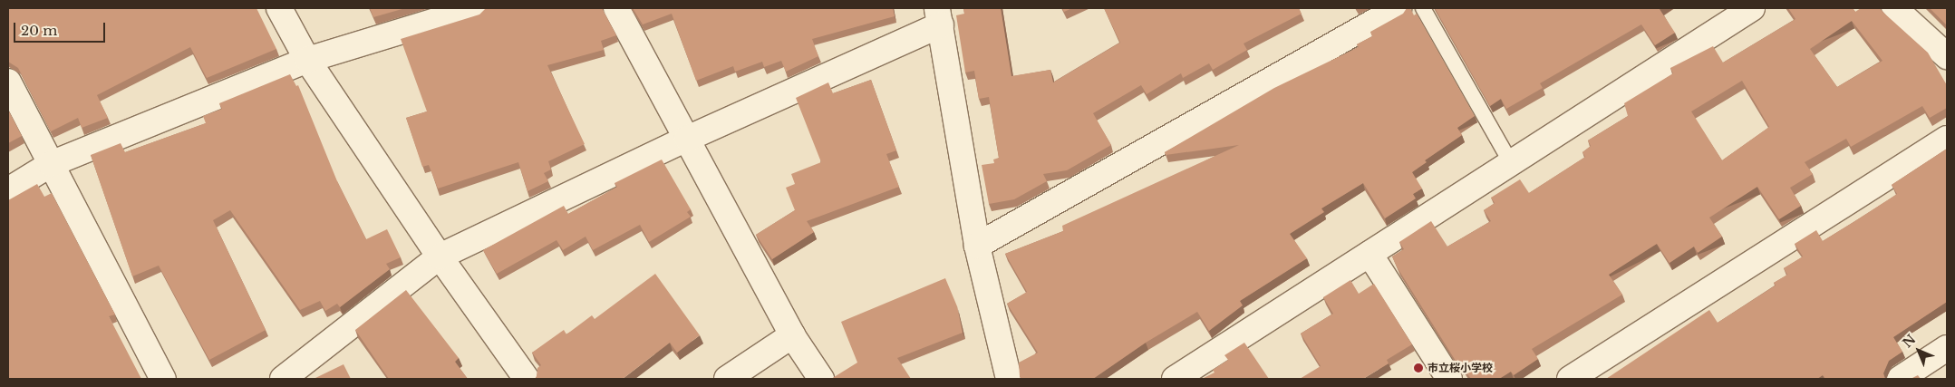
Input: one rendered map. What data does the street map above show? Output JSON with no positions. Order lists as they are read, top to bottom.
{
  "places": ["市立桜小学校"],
  "scale_bar": "20 m",
  "north": "top left"
}
